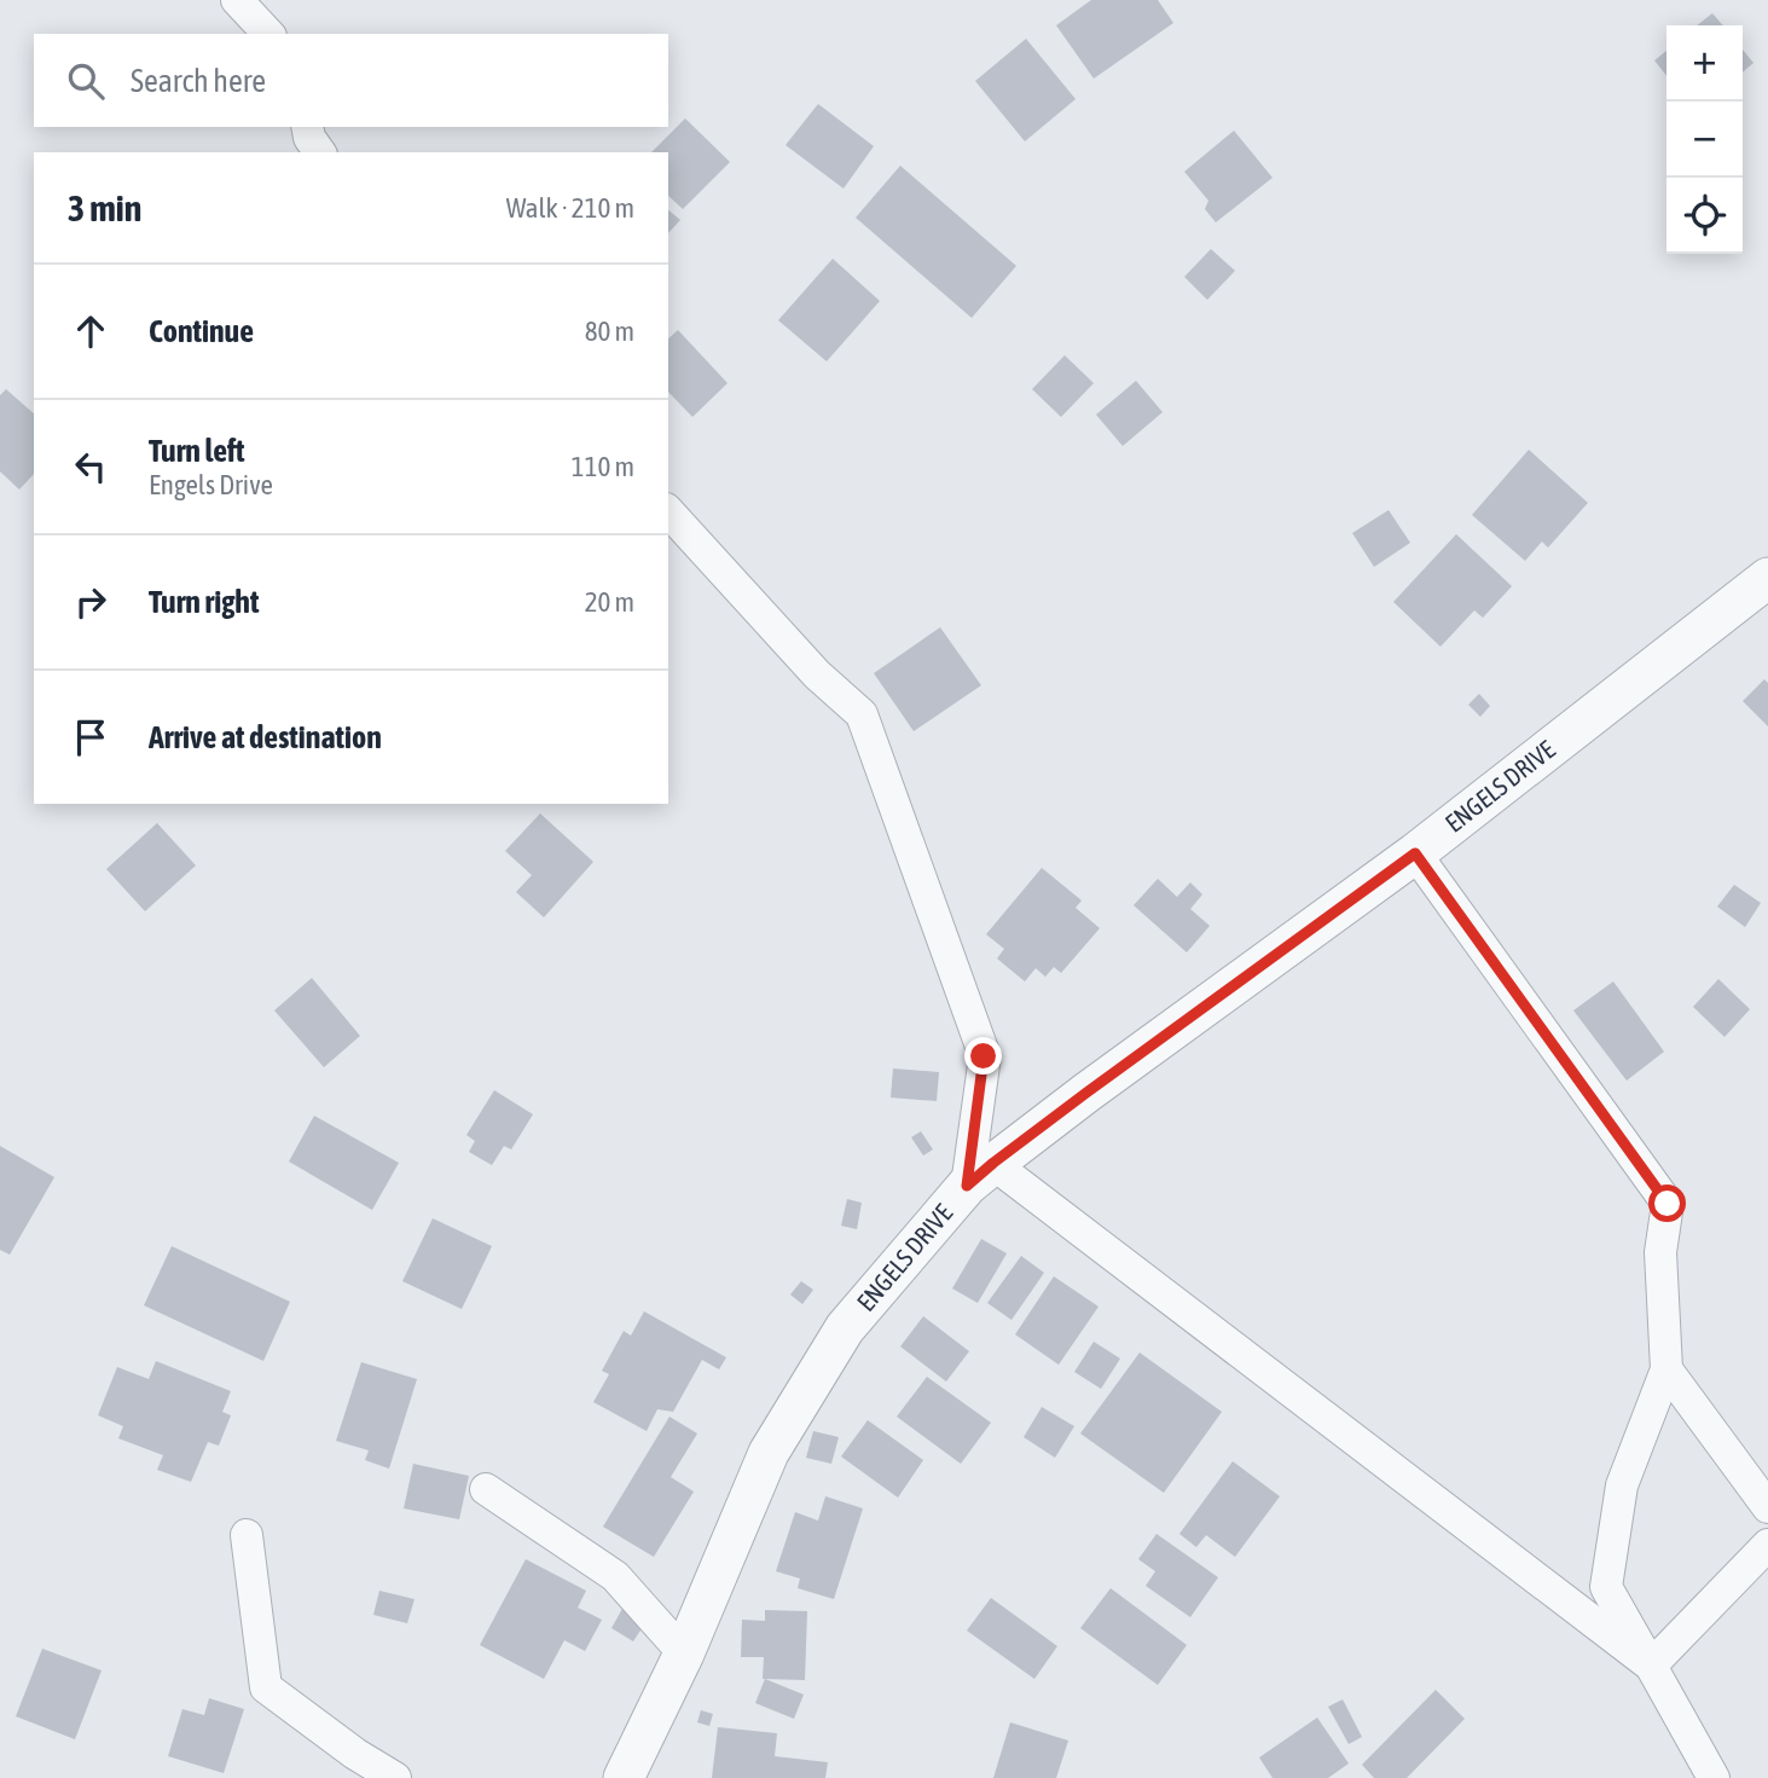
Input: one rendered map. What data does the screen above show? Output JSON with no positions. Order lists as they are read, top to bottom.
{
  "streets": {
    "street": ["ENGELS DRIVE"]
  },
  "page": {
    "map_buttons": ["+", "−"],
    "search": "Search here",
    "heading": ["3 min", "Walk · 210 m"],
    "list": [
      ["Continue", "80 m"],
      ["Turn left", "Engels Drive", "110 m"],
      ["Turn right", "20 m"],
      "Arrive at destination"
    ]
  }
}
